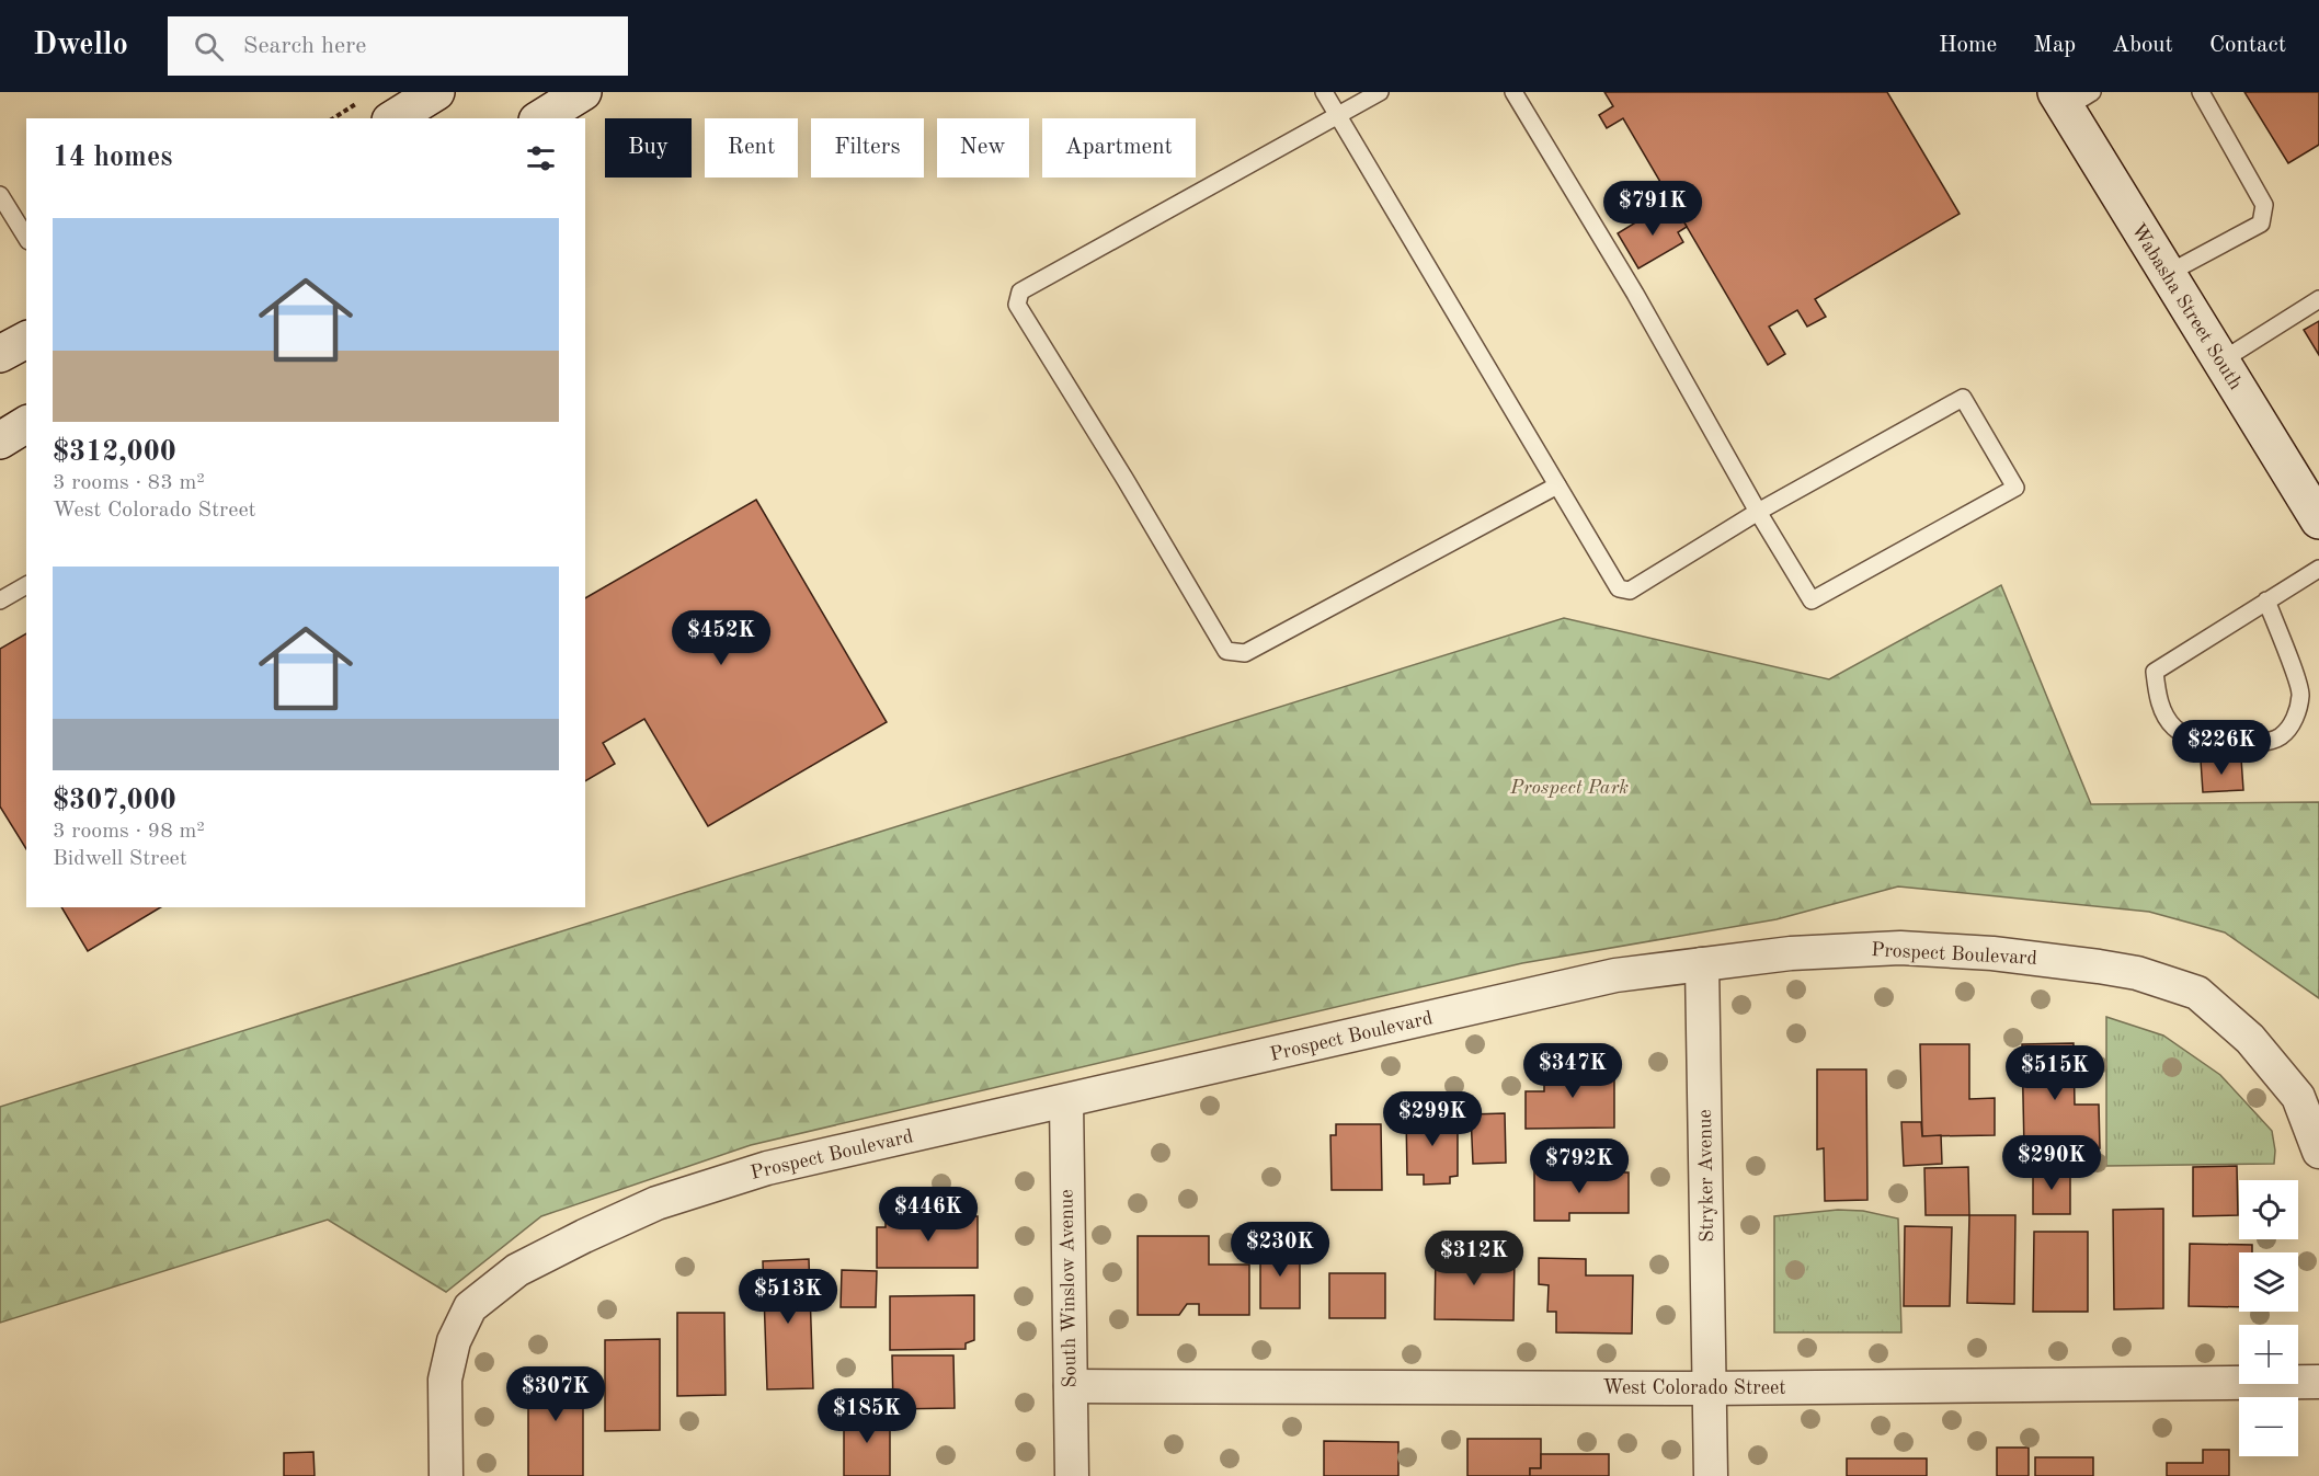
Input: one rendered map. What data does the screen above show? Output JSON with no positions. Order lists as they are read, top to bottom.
{
  "streets": {
    "main road": ["Wabasha Street South"],
    "street": [
      "Prospect Boulevard",
      "Stryker Avenue",
      "South Winslow Avenue",
      "West Colorado Street"
    ]
  },
  "crossings": [
    ["Prospect Boulevard", "Stryker Avenue"],
    ["Prospect Boulevard", "South Winslow Avenue"],
    ["Stryker Avenue", "West Colorado Street"],
    ["South Winslow Avenue", "West Colorado Street"]
  ],
  "parks": ["Prospect Park"],
  "page": {
    "header": "Dwello",
    "search": "Search here",
    "nav": [
      "Home",
      "Map",
      "About",
      "Contact"
    ],
    "chip": [
      "Buy",
      "Rent",
      "Filters",
      "New",
      "Apartment"
    ],
    "heading": "14 homes",
    "price": [
      "$791K",
      "$452K",
      "$226K",
      "$347K",
      "$515K",
      "$299K",
      "$290K",
      "$792K",
      "$446K",
      "$230K",
      "$312K",
      "$513K",
      "$307K",
      "$185K"
    ],
    "list": [
      {
        "name": "$312,000",
        "note": "3 rooms · 83 m² · West Colorado Street"
      },
      {
        "name": "$307,000",
        "note": "3 rooms · 98 m² · Bidwell Street"
      }
    ],
    "map_buttons": ["+", "−"]
  }
}
